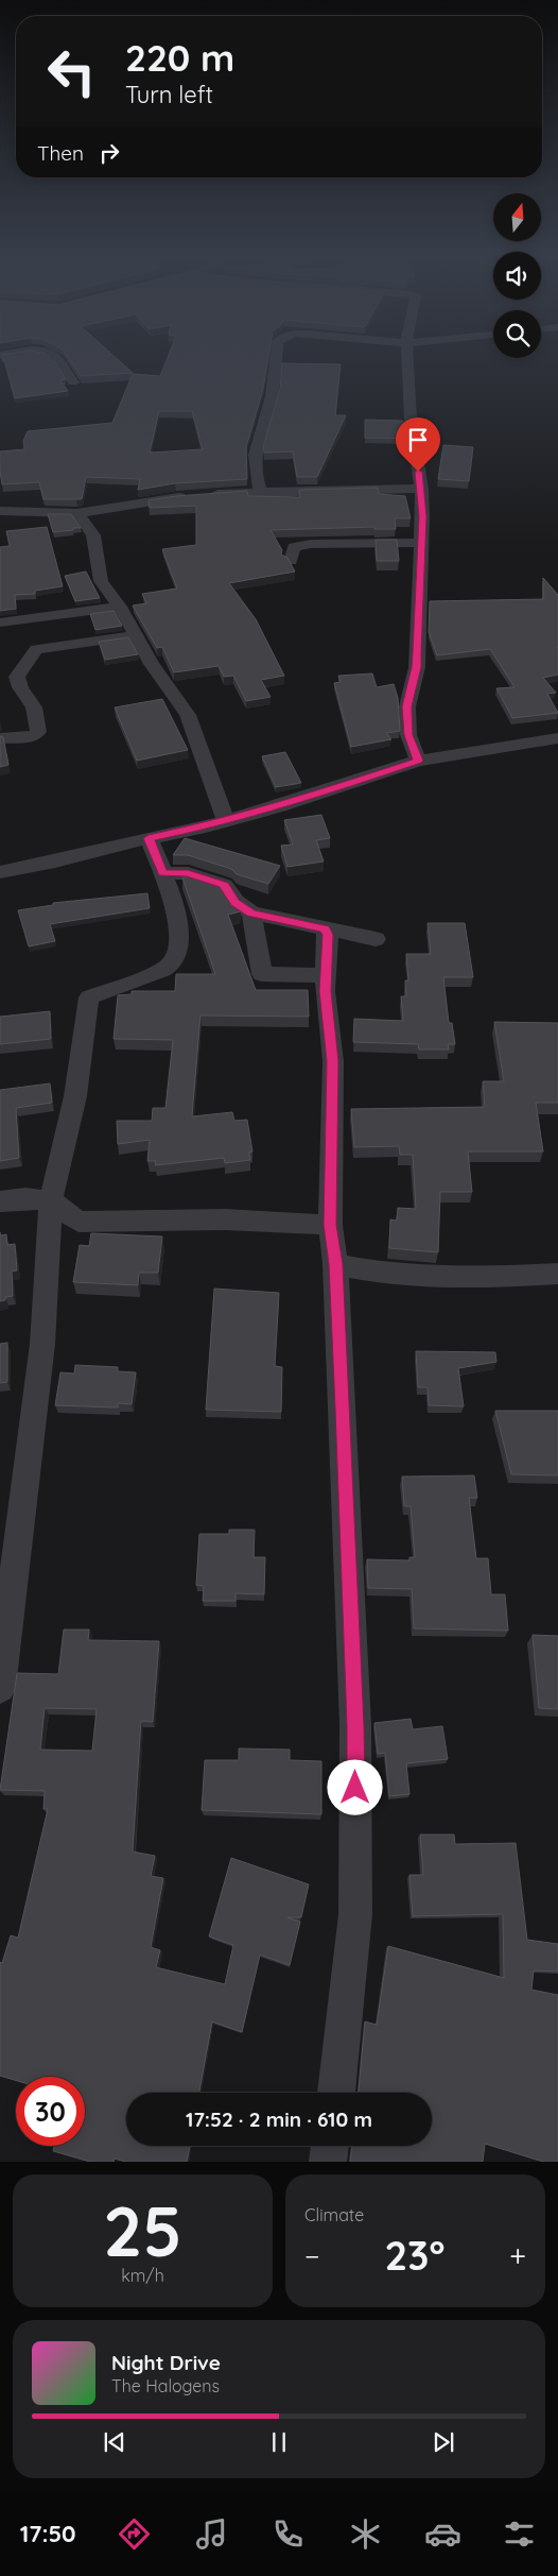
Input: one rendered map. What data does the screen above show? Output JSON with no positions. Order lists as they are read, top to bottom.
{
  "north": "top",
  "page": {
    "turn": ["220 m", "Turn left"],
    "then": "Then",
    "limit": "30",
    "trip": "17:52 · 2 min · 610 m",
    "tile": [
      ["25", "km/h"],
      "Climate"
    ],
    "heat": ["−", "23°", "+"],
    "song": ["Night Drive", "The Halogens"],
    "tabs": "17:50"
  }
}
